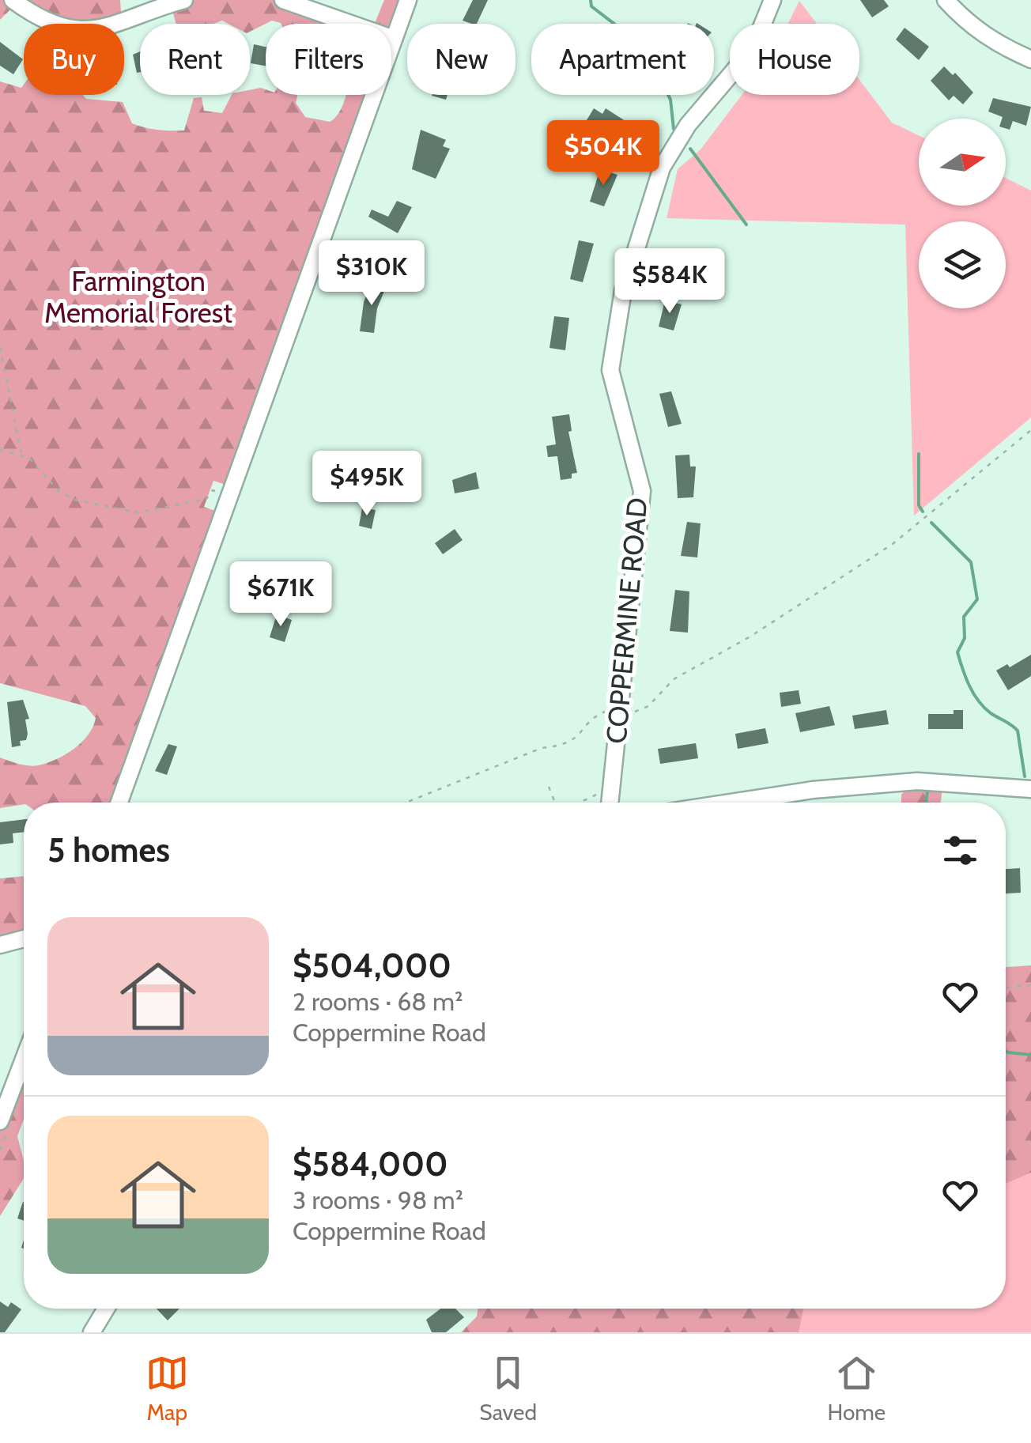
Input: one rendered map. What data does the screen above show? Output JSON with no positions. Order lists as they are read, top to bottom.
{
  "streets": {
    "street": ["COPPERMINE ROAD"]
  },
  "parks": ["Farmington Memorial Forest"],
  "north": "right",
  "page": {
    "chip": [
      "Buy",
      "Rent",
      "Filters",
      "New",
      "Apartment",
      "House"
    ],
    "price": [
      "$504K",
      "$310K",
      "$584K",
      "$495K",
      "$671K"
    ],
    "heading": "5 homes",
    "list": [
      {
        "name": "$504,000",
        "note": "2 rooms · 68 m² · Coppermine Road"
      },
      {
        "name": "$584,000",
        "note": "3 rooms · 98 m² · Coppermine Road"
      }
    ],
    "tabs": ["Map", "Saved", "Home"]
  }
}
